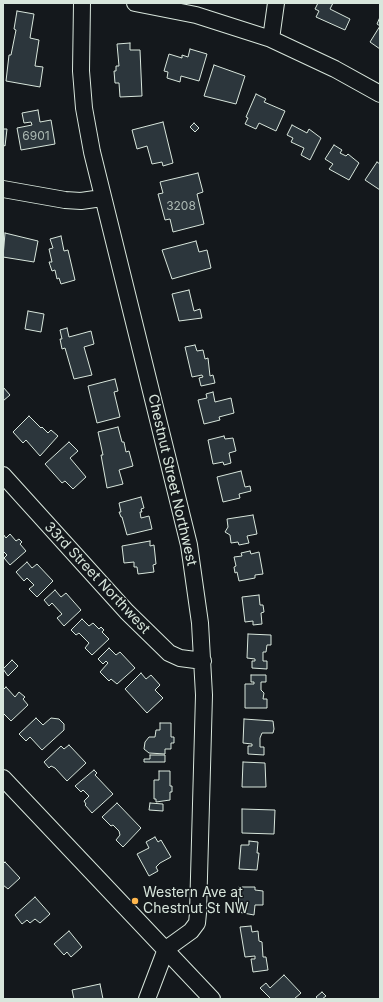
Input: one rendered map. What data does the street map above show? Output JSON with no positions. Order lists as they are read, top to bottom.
{
  "streets": {
    "street": ["Chestnut Street Northwest", "33rd Street Northwest"]
  },
  "crossings": [
    ["Chestnut Street Northwest", "33rd Street Northwest"]
  ],
  "places": ["Western Ave at Chestnut St NW"],
  "house_numbers": ["6901", "3208"]
}
